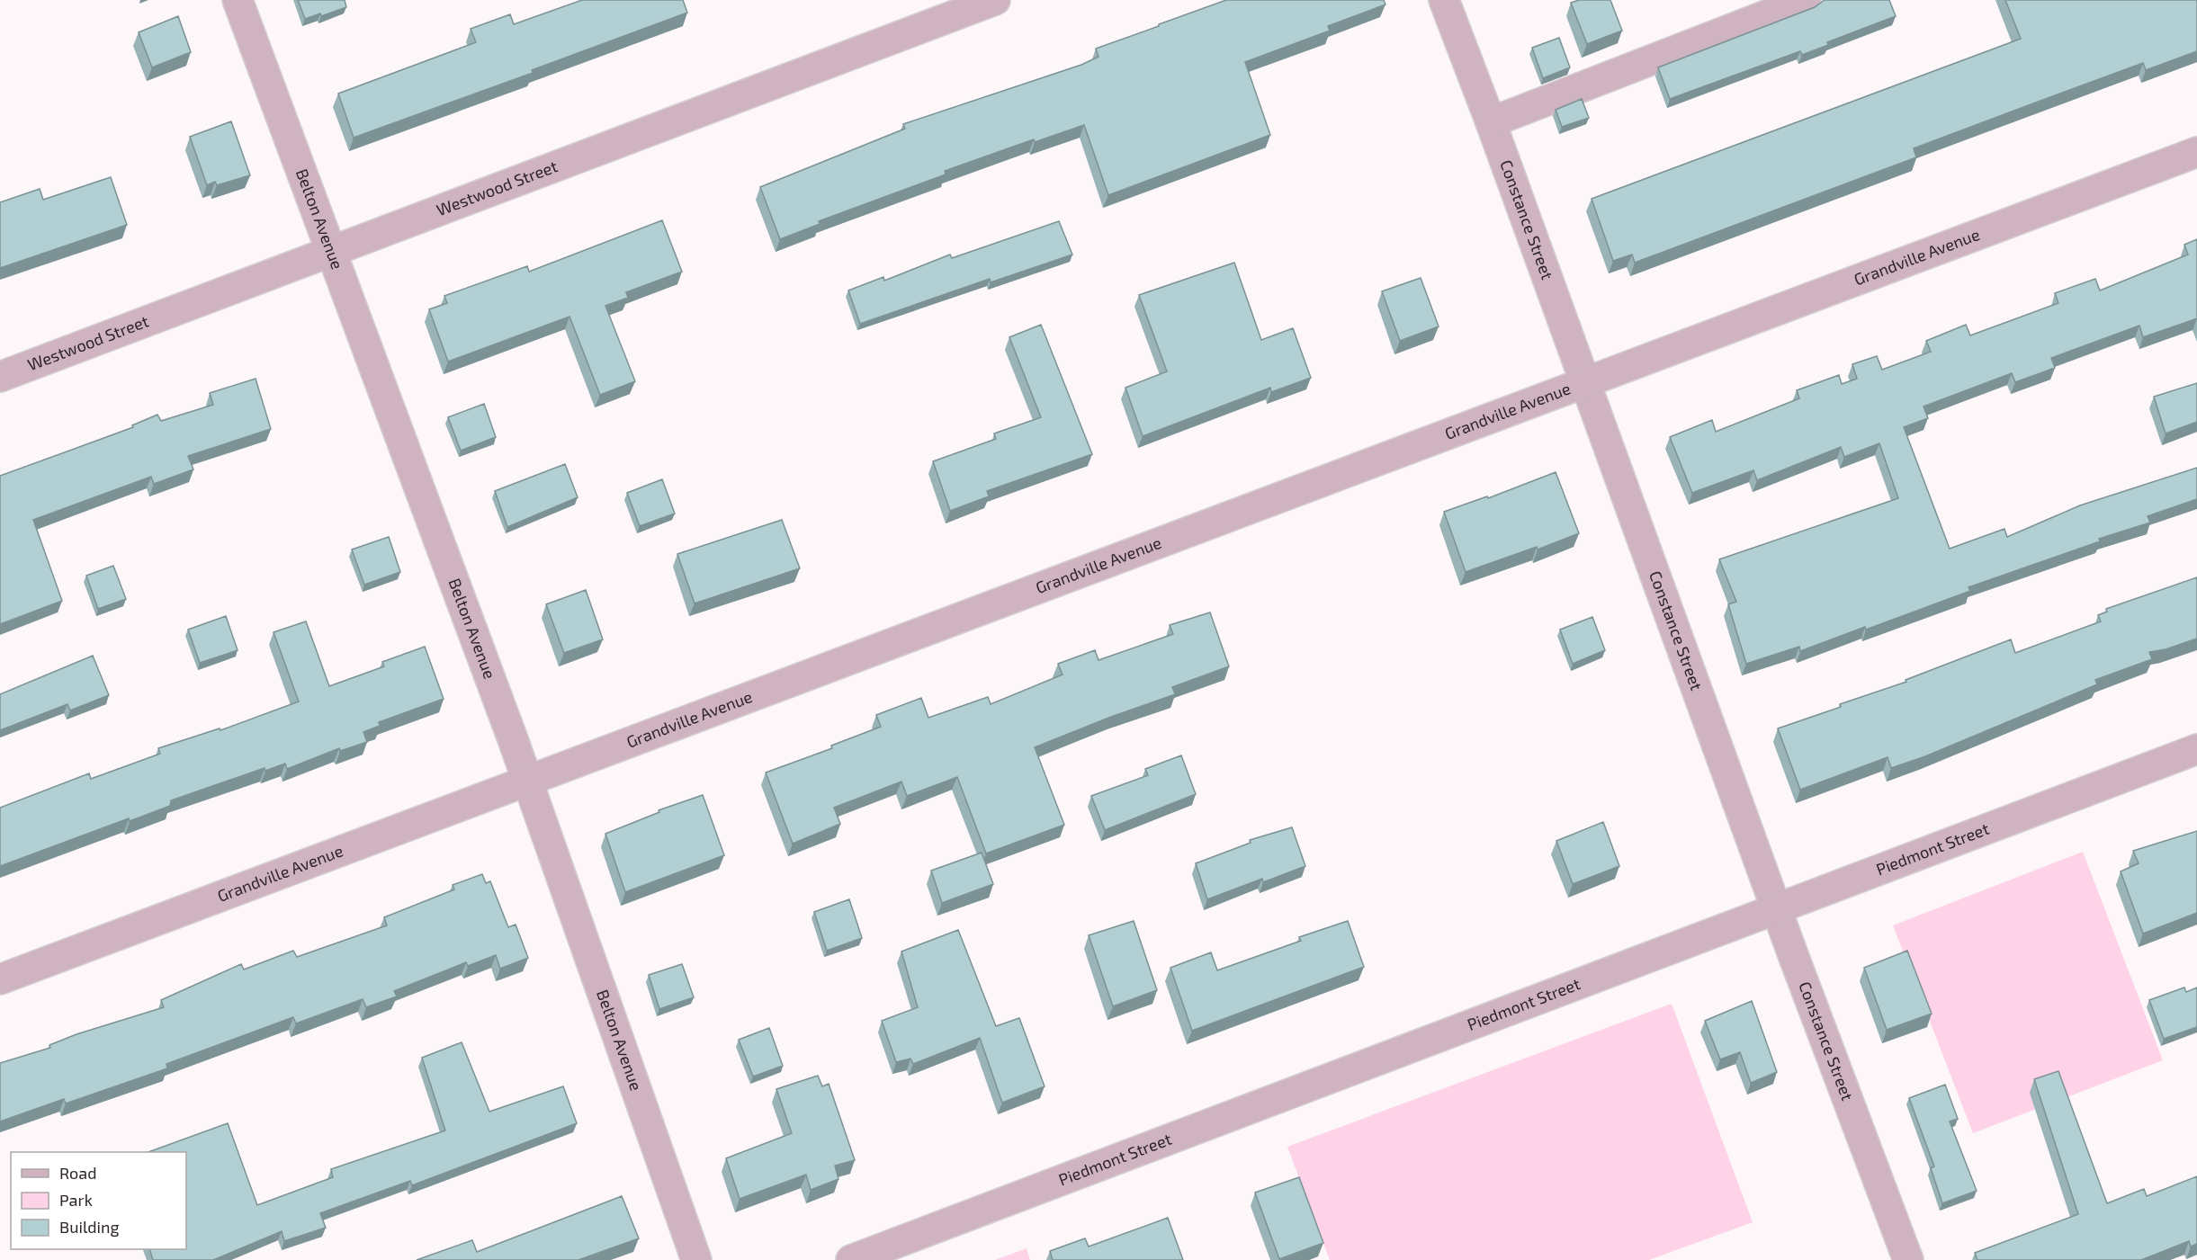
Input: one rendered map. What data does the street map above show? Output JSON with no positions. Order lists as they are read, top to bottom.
{
  "streets": {
    "street": [
      "Westwood Street",
      "Belton Avenue",
      "Constance Street",
      "Grandville Avenue",
      "Piedmont Street"
    ]
  },
  "crossings": [
    ["Westwood Street", "Belton Avenue"],
    ["Belton Avenue", "Grandville Avenue"],
    ["Constance Street", "Grandville Avenue"],
    ["Constance Street", "Piedmont Street"]
  ],
  "legend": ["Road", "Park", "Building"]
}
